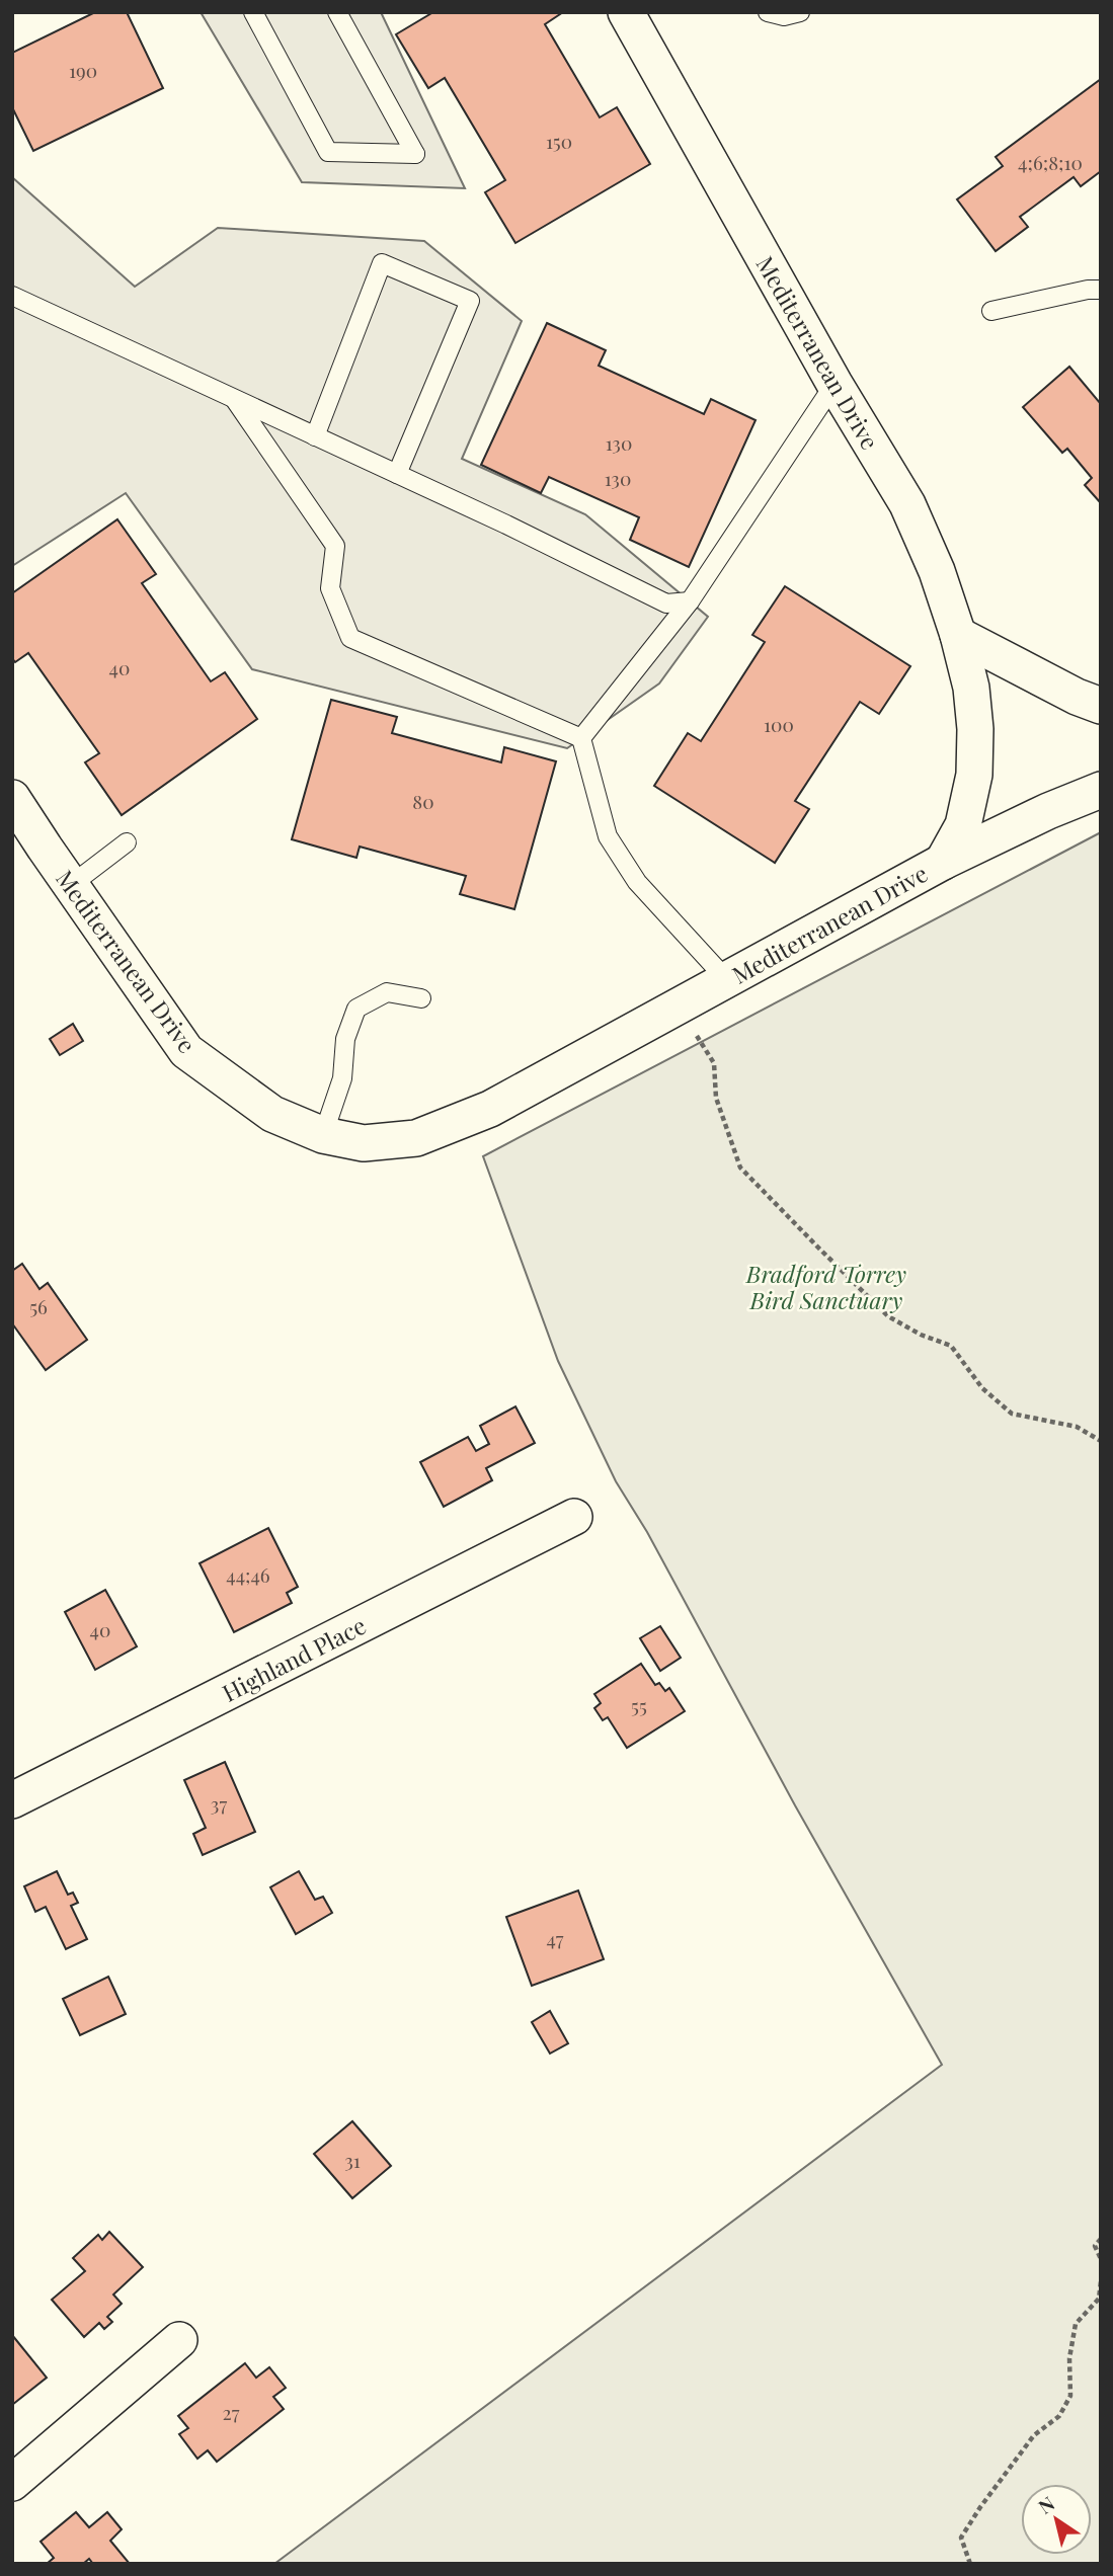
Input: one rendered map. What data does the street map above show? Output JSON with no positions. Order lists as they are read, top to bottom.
{
  "streets": {
    "street": ["Mediterranean Drive", "Highland Place"]
  },
  "parks": ["Bradford Torrey Bird Sanctuary"],
  "house_numbers": [
    "190",
    "150",
    "4;6;8;10",
    "130",
    "130",
    "40",
    "100",
    "80",
    "56",
    "44;46",
    "40",
    "55",
    "37",
    "47",
    "31",
    "27"
  ],
  "north": "top left"
}
